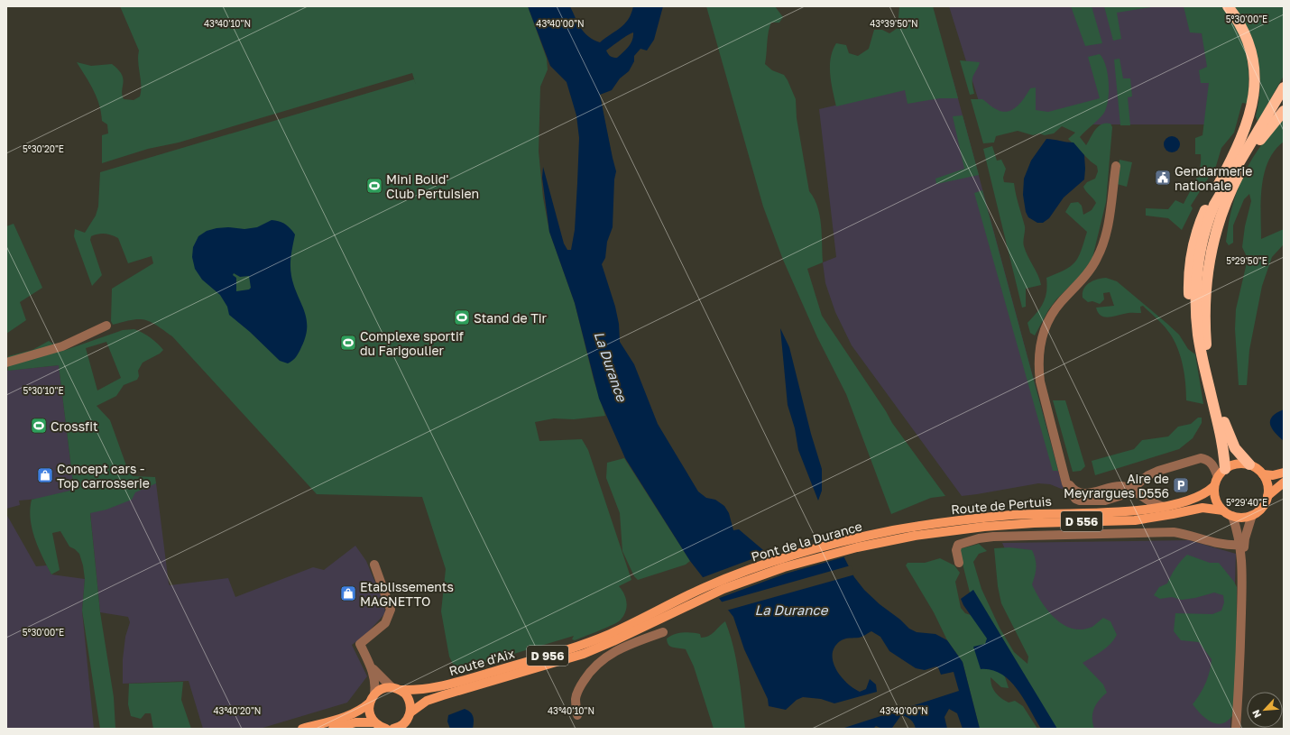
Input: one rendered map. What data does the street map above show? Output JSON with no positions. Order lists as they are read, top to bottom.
{
  "streets": {
    "main road": [
      "Route de Pertuis",
      "D 556",
      "Pont de la Durance",
      "D 956",
      "Route d'Aix"
    ]
  },
  "crossings": [
    ["Route de Pertuis", "Pont de la Durance"],
    ["Pont de la Durance", "Route d'Aix"]
  ],
  "water": ["La Durance"],
  "places": {
    "public building": ["Gendarmerie nationale"],
    "sports": [
      "Mini Bolid' Club Pertuisien",
      "Stand de Tir",
      "Complexe sportif du Farigoulier",
      "Crossfit"
    ],
    "shop": ["Concept cars - Top carrosserie", "Etablissements MAGNETTO"],
    "parking": ["Aire de Meyrargues D556"]
  },
  "north": "bottom left",
  "coordinates": [
    "5°30'00\"E",
    "43°40'10\"N",
    "43°40'00\"N",
    "43°39'50\"N",
    "5°30'20\"E",
    "5°29'50\"E",
    "5°30'10\"E",
    "5°29'40\"E",
    "43°40'20\"N"
  ]
}
